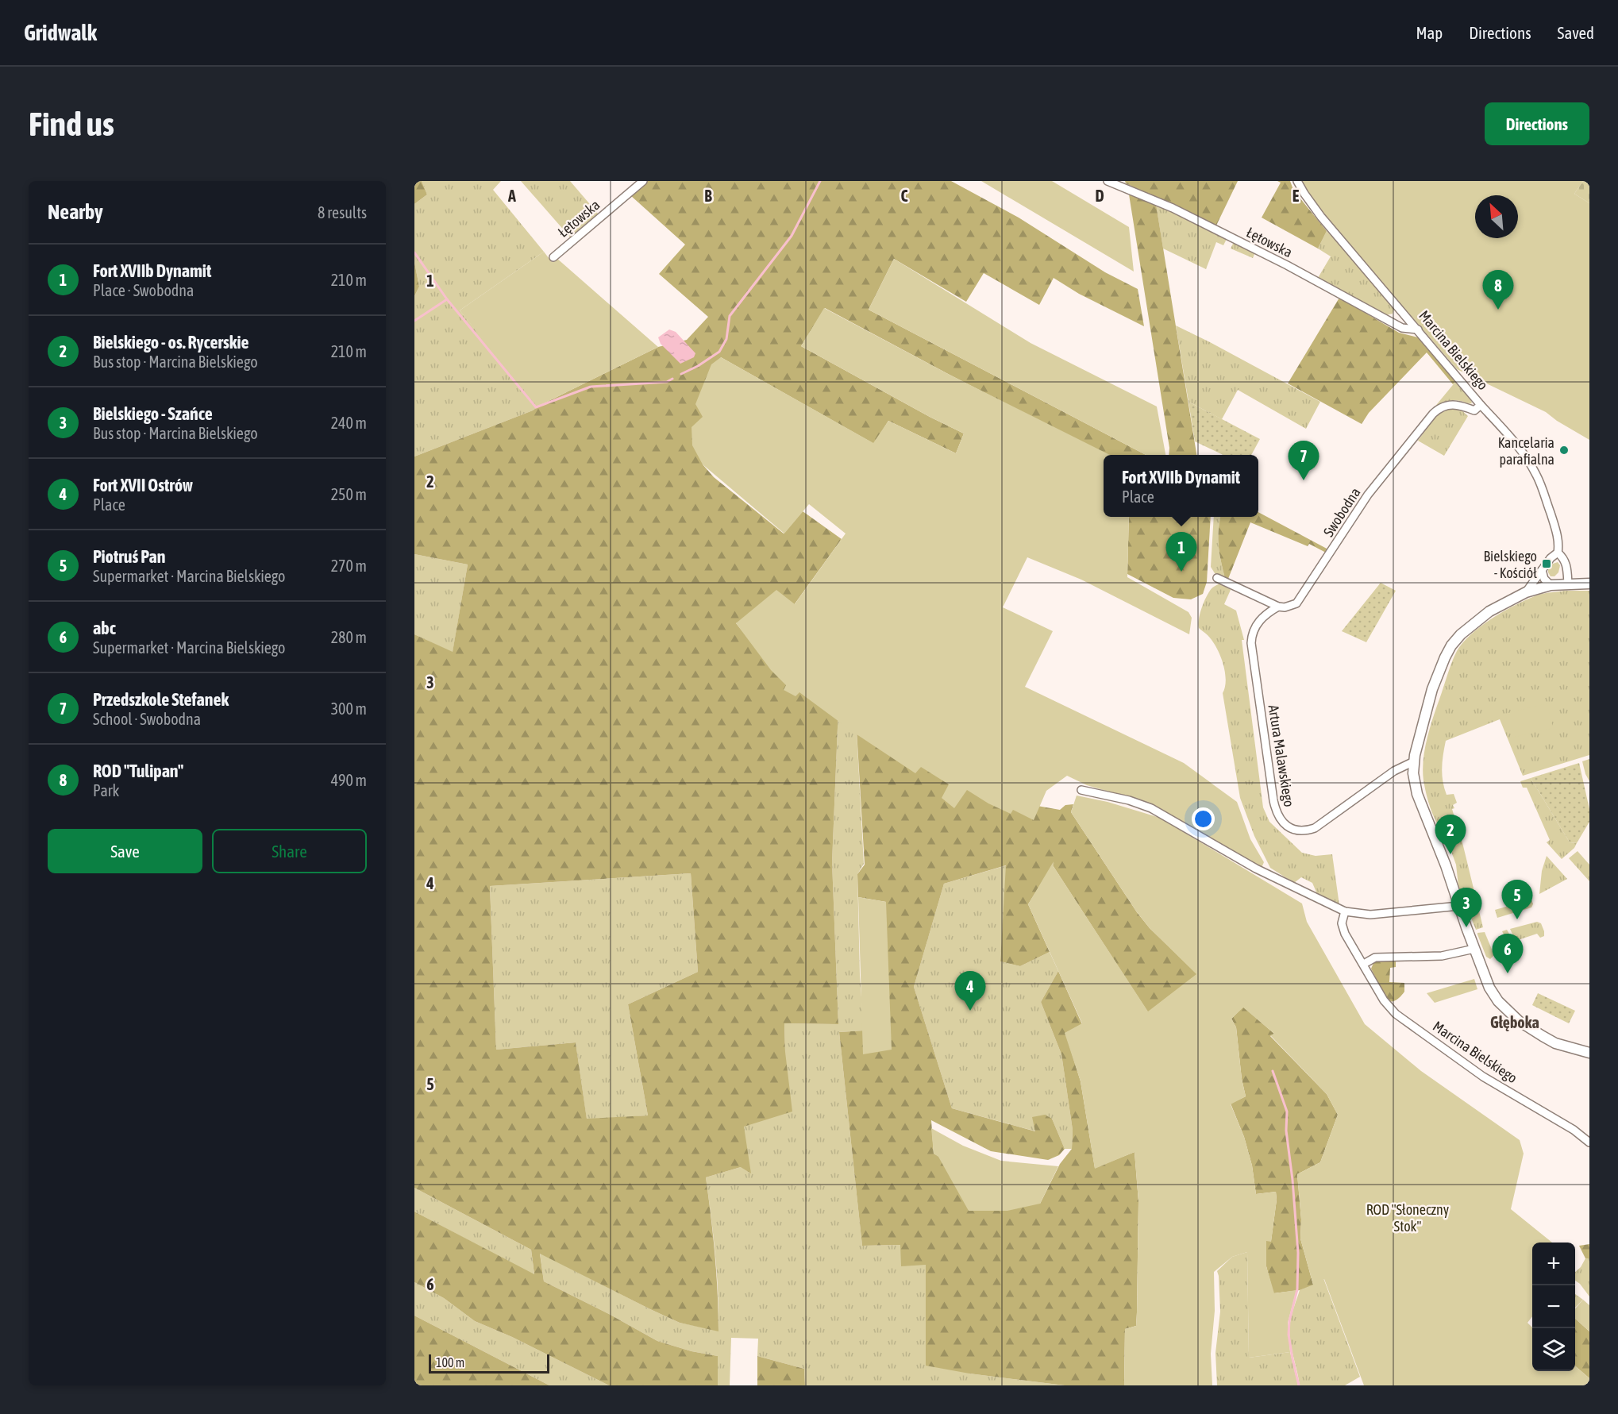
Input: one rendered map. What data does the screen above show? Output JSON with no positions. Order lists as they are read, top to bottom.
{
  "streets": {
    "street": [
      "Łętowska",
      "Marcina Bielskiego",
      "Swobodna",
      "Artura Malawskiego"
    ]
  },
  "crossings": [
    ["Łętowska", "Marcina Bielskiego"],
    ["Marcina Bielskiego", "Swobodna"],
    ["Swobodna", "Artura Malawskiego"]
  ],
  "districts": ["Głęboka"],
  "parks": ["ROD \"Słoneczny Stok\""],
  "places": {
    "other": ["Kancelaria parafialna"],
    "transit": ["Bielskiego - Kościół"]
  },
  "scale_bar": "100 m",
  "north": "top left",
  "page": {
    "header": "Gridwalk",
    "nav": ["Map", "Directions", "Saved"],
    "buttons": [
      "Directions",
      ["Save", "Share"]
    ],
    "title": "Find us",
    "heading": ["Nearby", "8 results"],
    "list": [
      {
        "mark": "1",
        "name": "Fort XVIIb Dynamit",
        "note": "Place · Swobodna",
        "value": "210 m"
      },
      {
        "mark": "2",
        "name": "Bielskiego - os. Rycerskie",
        "note": "Bus stop · Marcina Bielskiego",
        "value": "210 m"
      },
      {
        "mark": "3",
        "name": "Bielskiego - Szańce",
        "note": "Bus stop · Marcina Bielskiego",
        "value": "240 m"
      },
      {
        "mark": "4",
        "name": "Fort XVII Ostrów",
        "note": "Place",
        "value": "250 m"
      },
      {
        "mark": "5",
        "name": "Piotruś Pan",
        "note": "Supermarket · Marcina Bielskiego",
        "value": "270 m"
      },
      {
        "mark": "6",
        "name": "abc",
        "note": "Supermarket · Marcina Bielskiego",
        "value": "280 m"
      },
      {
        "mark": "7",
        "name": "Przedszkole Stefanek",
        "note": "School · Swobodna",
        "value": "300 m"
      },
      {
        "mark": "8",
        "name": "ROD \"Tulipan\"",
        "note": "Park",
        "value": "490 m"
      }
    ],
    "pins": [
      "8",
      "7",
      "1",
      "2",
      "5",
      "3",
      "6",
      "4"
    ],
    "popup": ["Fort XVIIb Dynamit", "Place"],
    "map_buttons": ["+", "−"],
    "scale": "100 m"
  },
  "grid": {
    "columns": [
      "A",
      "B",
      "C",
      "D",
      "E"
    ],
    "rows": [
      "1",
      "2",
      "3",
      "4",
      "5",
      "6"
    ]
  }
}
